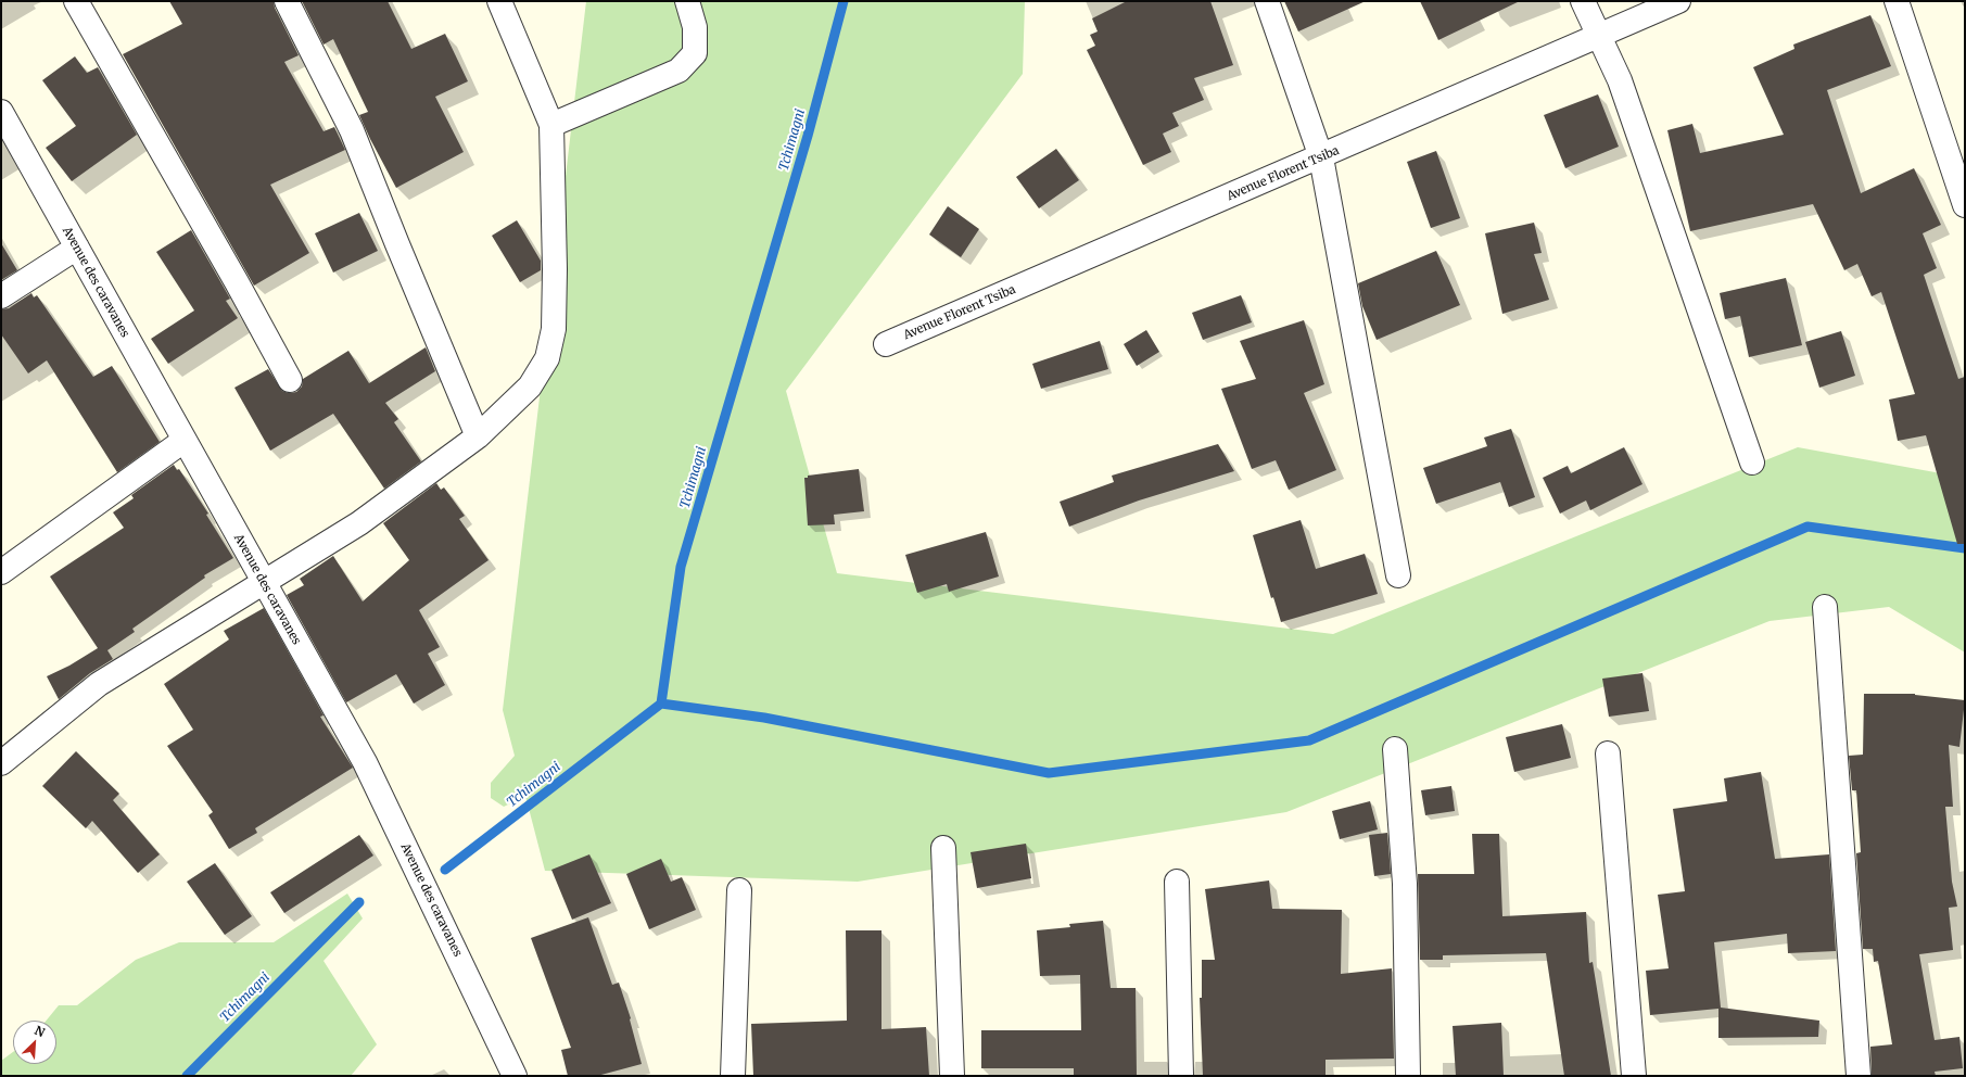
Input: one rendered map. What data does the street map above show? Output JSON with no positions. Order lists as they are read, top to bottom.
{
  "streets": {
    "street": ["Avenue Florent Tsiba", "Avenue des caravanes"]
  },
  "water": ["Tchimagni"],
  "north": "top right"
}
